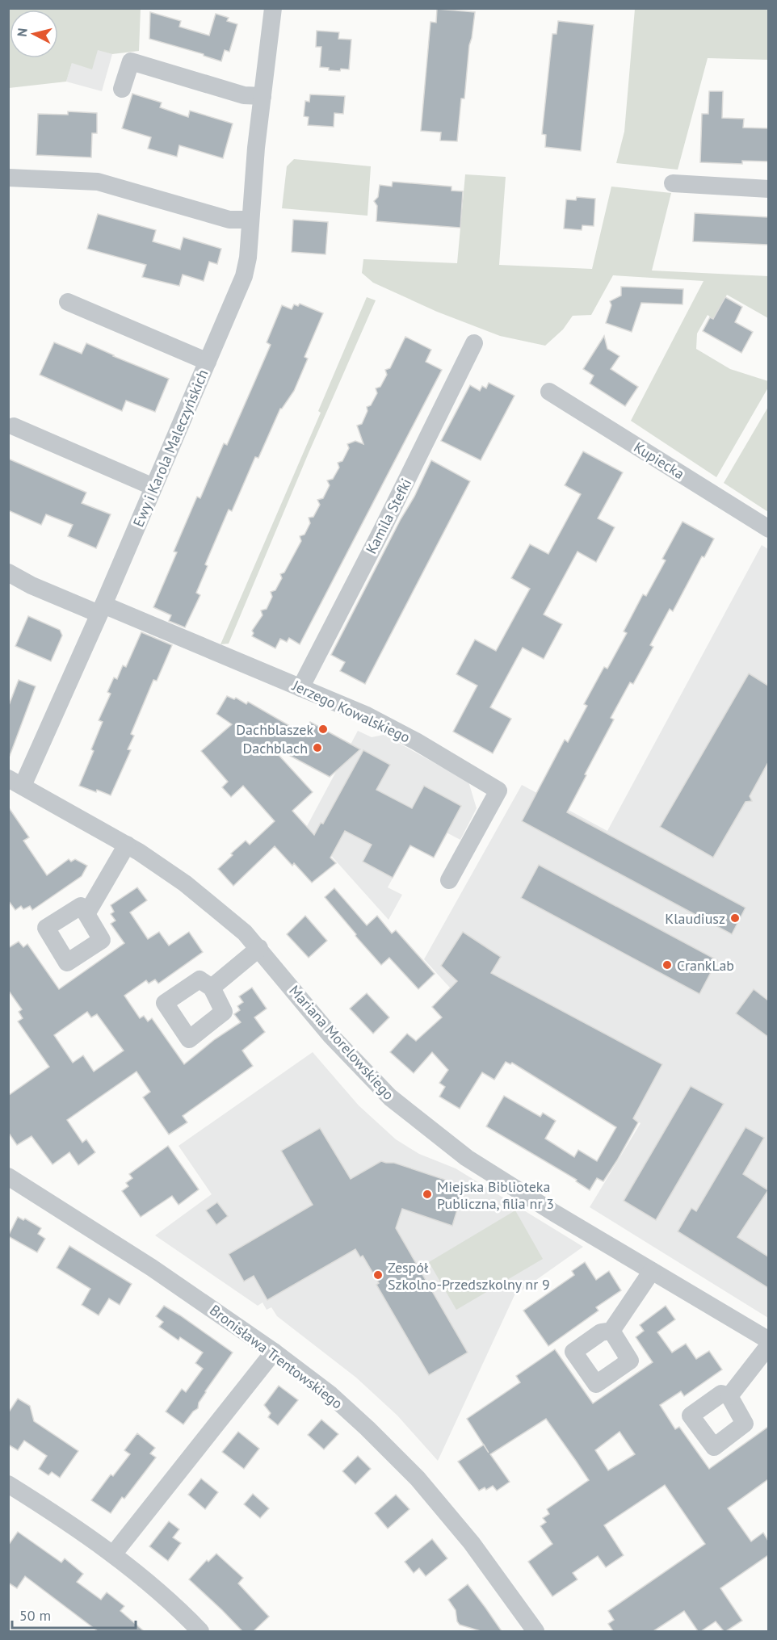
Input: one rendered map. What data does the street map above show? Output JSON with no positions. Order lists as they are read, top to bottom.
{
  "streets": {
    "street": [
      "Ewy i Karola Maleczyńskich",
      "Kupiecka",
      "Kamila Stefki",
      "Jerzego Kowalskiego",
      "Mariana Morelowskiego",
      "Bronisława Trentowskiego"
    ]
  },
  "crossings": [
    ["Ewy i Karola Maleczyńskich", "Jerzego Kowalskiego"],
    ["Ewy i Karola Maleczyńskich", "Mariana Morelowskiego"],
    ["Kamila Stefki", "Jerzego Kowalskiego"]
  ],
  "places": [
    "Dachblaszek",
    "Dachblach",
    "Klaudiusz",
    "CrankLab",
    "Miejska Biblioteka Publiczna, filia nr 3",
    "Zespół Szkolno-Przedszkolny nr 9"
  ],
  "scale_bar": "50 m",
  "north": "left"
}
